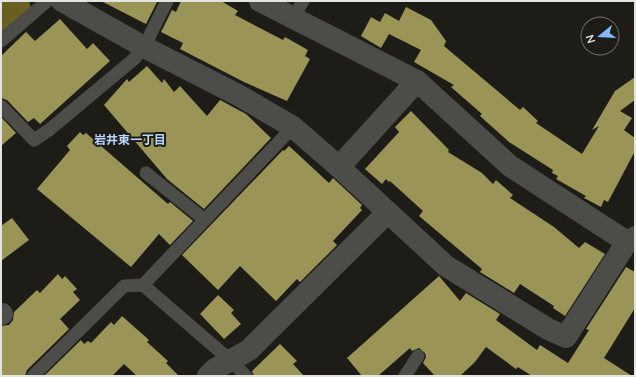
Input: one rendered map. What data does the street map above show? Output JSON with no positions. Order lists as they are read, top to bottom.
{
  "districts": ["岩井東一丁目"],
  "north": "left"
}
